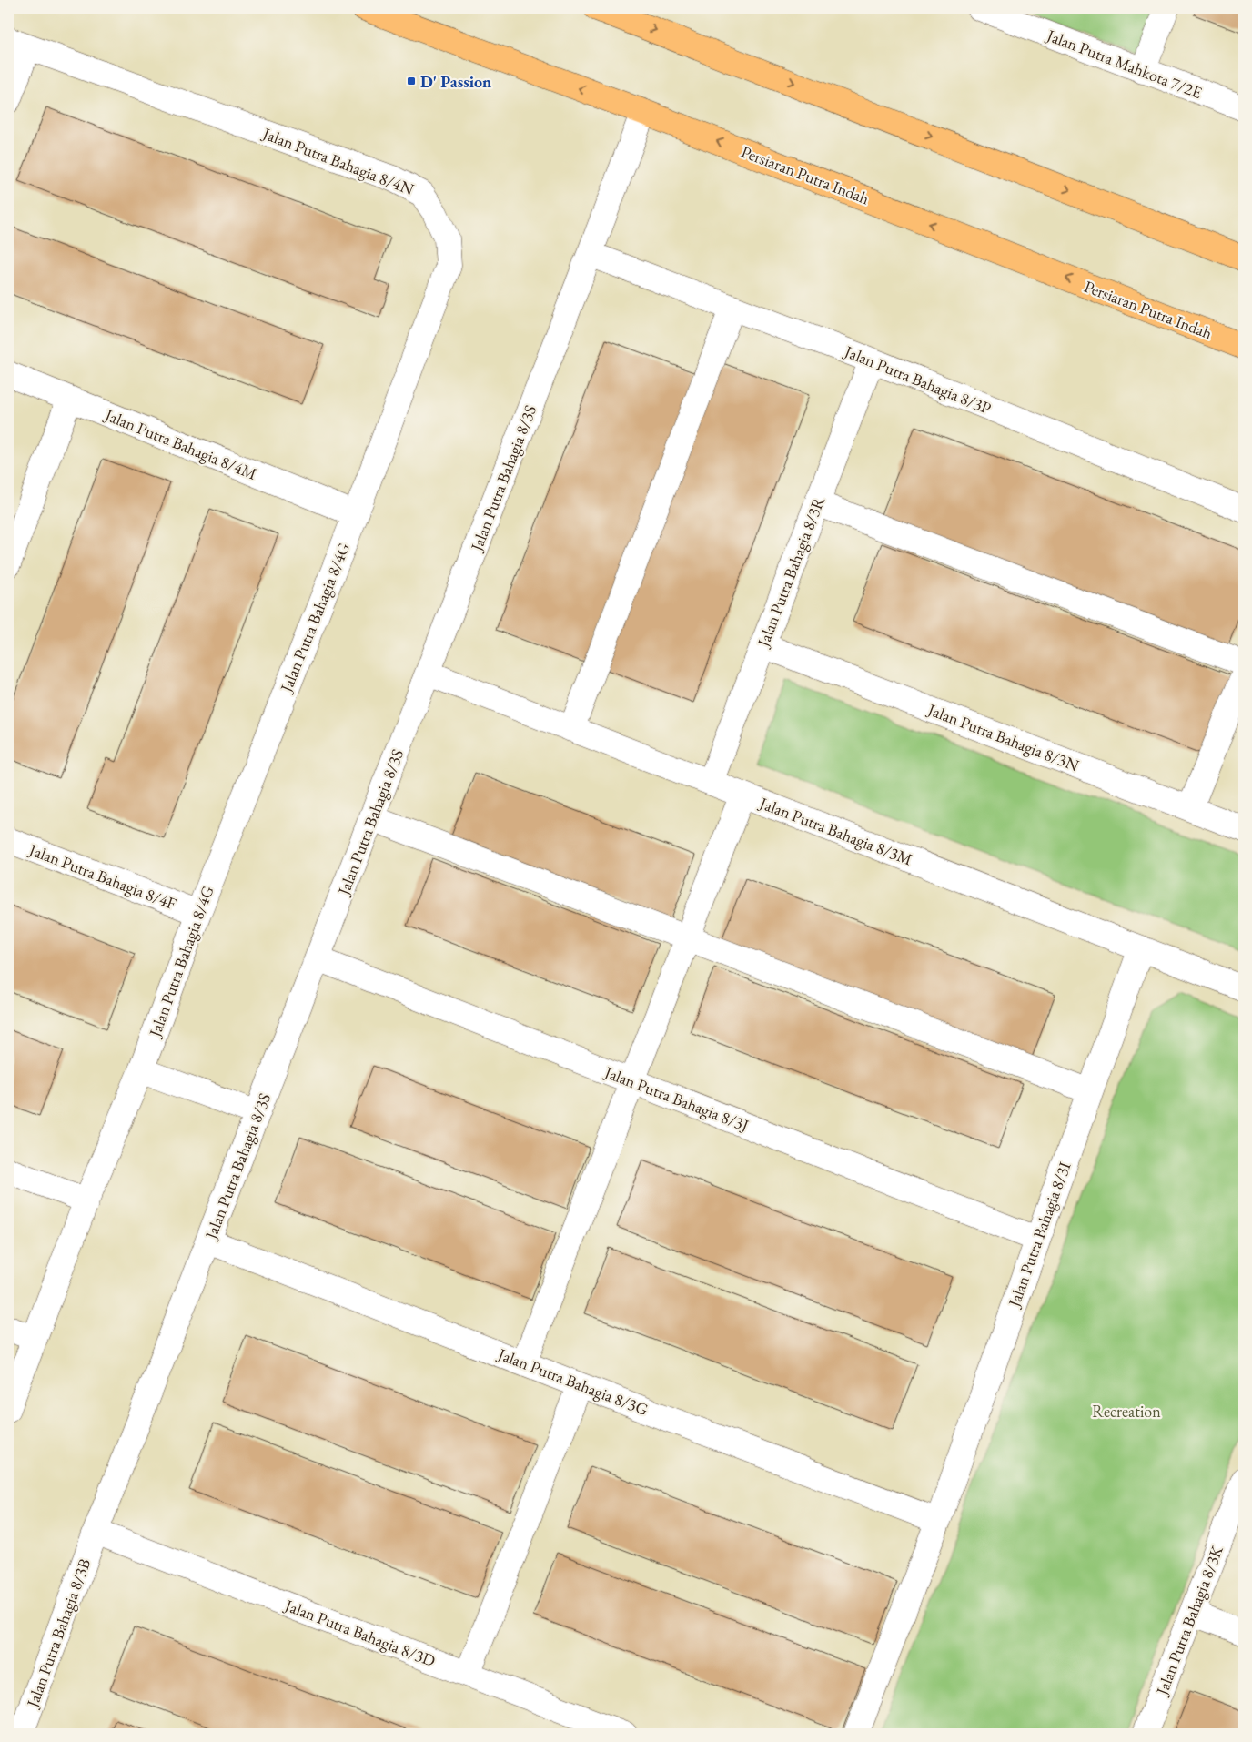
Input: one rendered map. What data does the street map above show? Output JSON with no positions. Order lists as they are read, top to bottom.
{
  "streets": {
    "main road": ["Persiaran Putra Indah"],
    "street": [
      "Jalan Putra Mahkota 7/2E",
      "Jalan Putra Bahagia 8/4N",
      "Jalan Putra Bahagia 8/3P",
      "Jalan Putra Bahagia 8/4M",
      "Jalan Putra Bahagia 8/3S",
      "Jalan Putra Bahagia 8/3R",
      "Jalan Putra Bahagia 8/4G",
      "Jalan Putra Bahagia 8/3N",
      "Jalan Putra Bahagia 8/3M",
      "Jalan Putra Bahagia 8/4F",
      "Jalan Putra Bahagia 8/3J",
      "Jalan Putra Bahagia 8/3I",
      "Jalan Putra Bahagia 8/3G",
      "Jalan Putra Bahagia 8/3K",
      "Jalan Putra Bahagia 8/3B",
      "Jalan Putra Bahagia 8/3D"
    ]
  },
  "crossings": [
    ["Jalan Putra Bahagia 8/4N", "Jalan Putra Bahagia 8/4M"],
    ["Jalan Putra Bahagia 8/4N", "Jalan Putra Bahagia 8/4G"],
    ["Persiaran Putra Indah", "Jalan Putra Bahagia 8/3S"],
    ["Jalan Putra Bahagia 8/3P", "Jalan Putra Bahagia 8/3S"],
    ["Jalan Putra Bahagia 8/3P", "Jalan Putra Bahagia 8/3R"],
    ["Jalan Putra Bahagia 8/4M", "Jalan Putra Bahagia 8/4G"],
    ["Jalan Putra Bahagia 8/3S", "Jalan Putra Bahagia 8/3M"],
    ["Jalan Putra Bahagia 8/3S", "Jalan Putra Bahagia 8/3J"],
    ["Jalan Putra Bahagia 8/3S", "Jalan Putra Bahagia 8/3G"],
    ["Jalan Putra Bahagia 8/3S", "Jalan Putra Bahagia 8/3B"],
    ["Jalan Putra Bahagia 8/3S", "Jalan Putra Bahagia 8/3D"],
    ["Jalan Putra Bahagia 8/3R", "Jalan Putra Bahagia 8/3N"],
    ["Jalan Putra Bahagia 8/3R", "Jalan Putra Bahagia 8/3M"],
    ["Jalan Putra Bahagia 8/4G", "Jalan Putra Bahagia 8/4F"],
    ["Jalan Putra Bahagia 8/3M", "Jalan Putra Bahagia 8/3I"],
    ["Jalan Putra Bahagia 8/3J", "Jalan Putra Bahagia 8/3I"],
    ["Jalan Putra Bahagia 8/3I", "Jalan Putra Bahagia 8/3G"],
    ["Jalan Putra Bahagia 8/3B", "Jalan Putra Bahagia 8/3D"]
  ],
  "parks": ["Recreation"],
  "places": {
    "transit": ["D' Passion"]
  }
}
